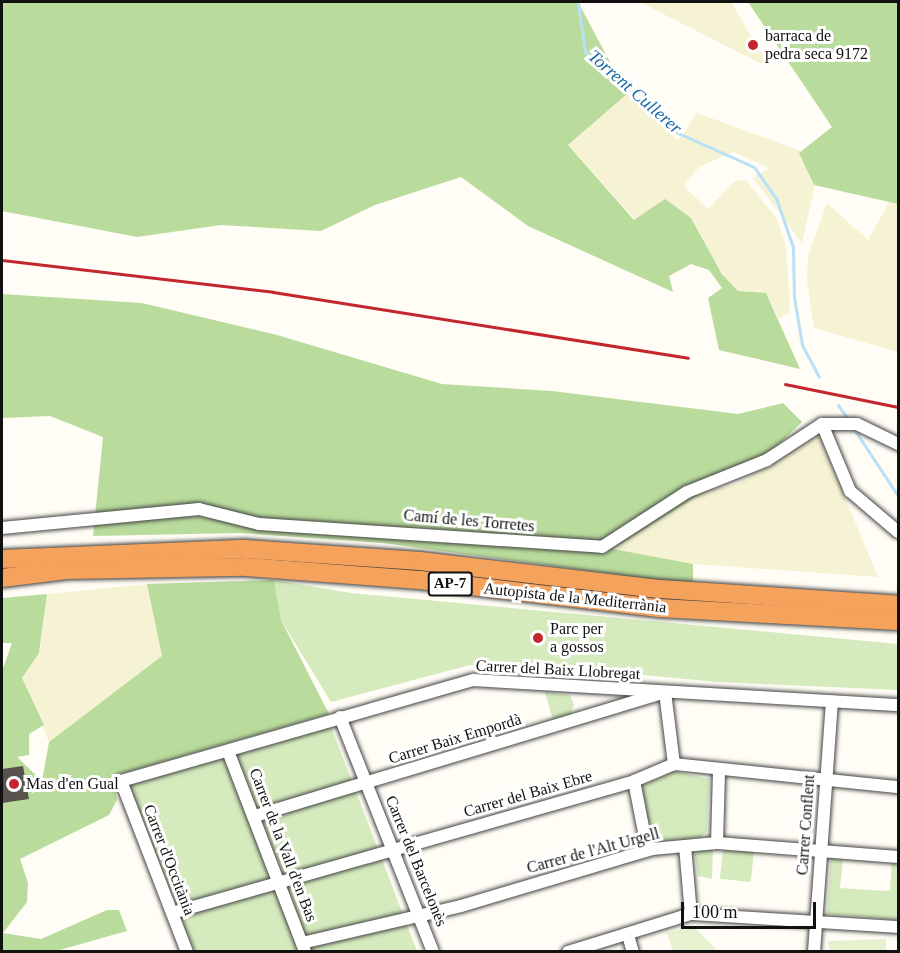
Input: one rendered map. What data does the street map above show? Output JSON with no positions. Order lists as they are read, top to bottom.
{
  "streets": {
    "highway": ["AP-7", "Autopista de la Mediterrània"],
    "street": [
      "Camí de les Torretes",
      "Carrer del Baix Llobregat",
      "Carrer Baix Empordà",
      "Carrer del Baix Ebre",
      "Carrer Conflent",
      "Carrer de la Vall d'en Bas",
      "Carrer de l'Alt Urgell",
      "Carrer d'Occitània",
      "Carrer del Barcelonès"
    ]
  },
  "crossings": [
    ["Carrer del Baix Llobregat", "Carrer Baix Empordà"],
    ["Carrer del Baix Llobregat", "Carrer Conflent"],
    ["Carrer del Baix Llobregat", "Carrer de la Vall d'en Bas"],
    ["Carrer del Baix Llobregat", "Carrer d'Occitània"],
    ["Carrer del Baix Llobregat", "Carrer del Barcelonès"],
    ["Carrer Baix Empordà", "Carrer de la Vall d'en Bas"],
    ["Carrer Baix Empordà", "Carrer del Barcelonès"],
    ["Carrer del Baix Ebre", "Carrer de la Vall d'en Bas"],
    ["Carrer del Baix Ebre", "Carrer d'Occitània"],
    ["Carrer del Baix Ebre", "Carrer del Barcelonès"],
    ["Carrer Conflent", "Carrer de l'Alt Urgell"],
    ["Carrer de la Vall d'en Bas", "Carrer de l'Alt Urgell"],
    ["Carrer de l'Alt Urgell", "Carrer del Barcelonès"]
  ],
  "water": ["Torrent Cullerer"],
  "places": ["barraca de pedra seca 9172", "Parc per a gossos", "Mas d'en Gual"],
  "scale_bar": "100 m"
}
